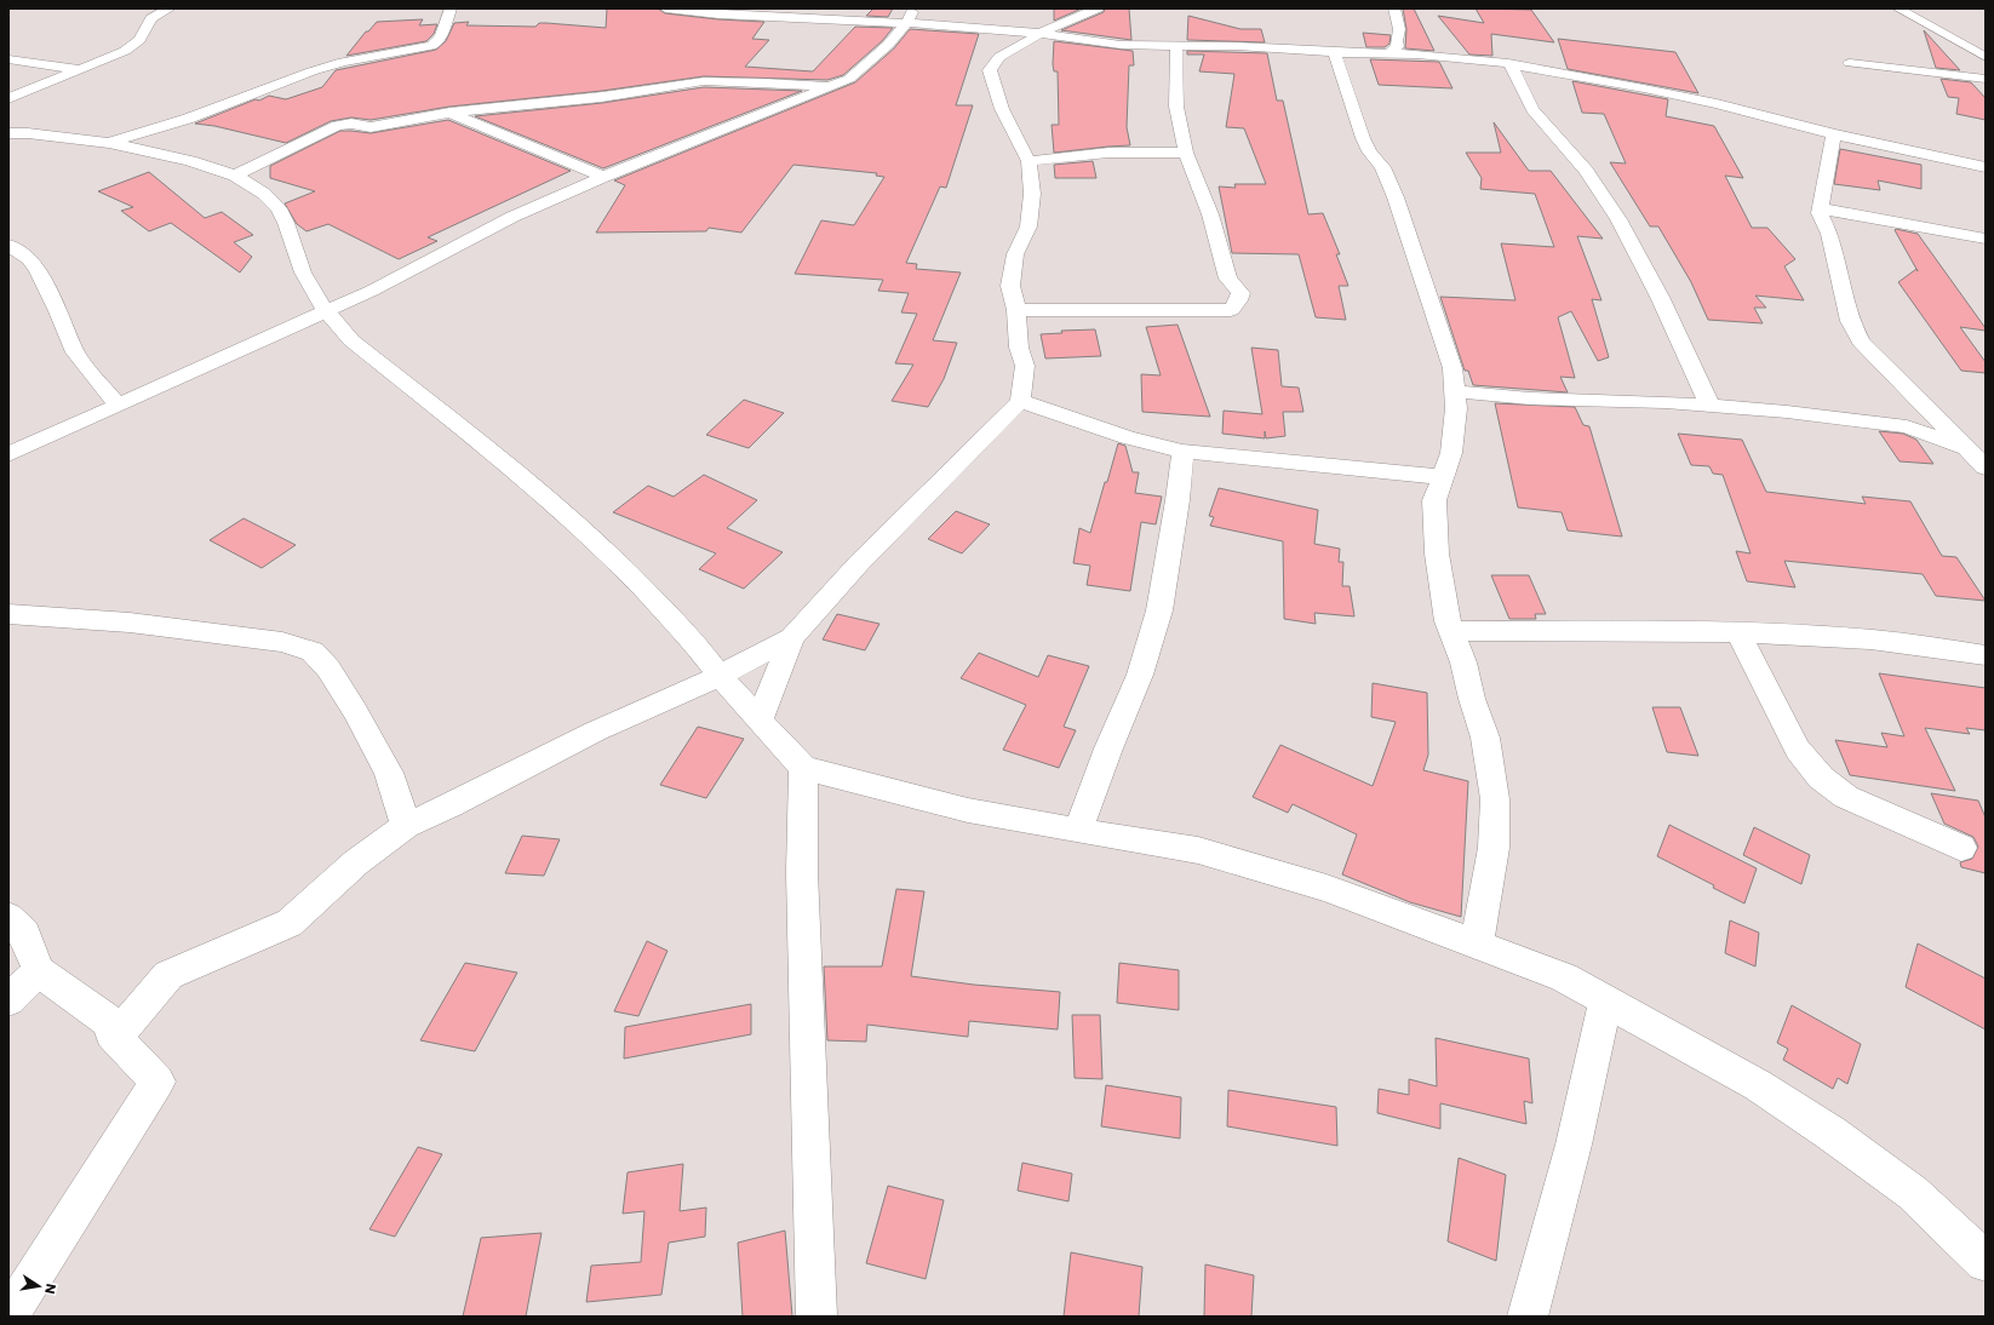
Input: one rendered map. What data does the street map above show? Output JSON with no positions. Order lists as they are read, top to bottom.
{
  "north": "right"
}
